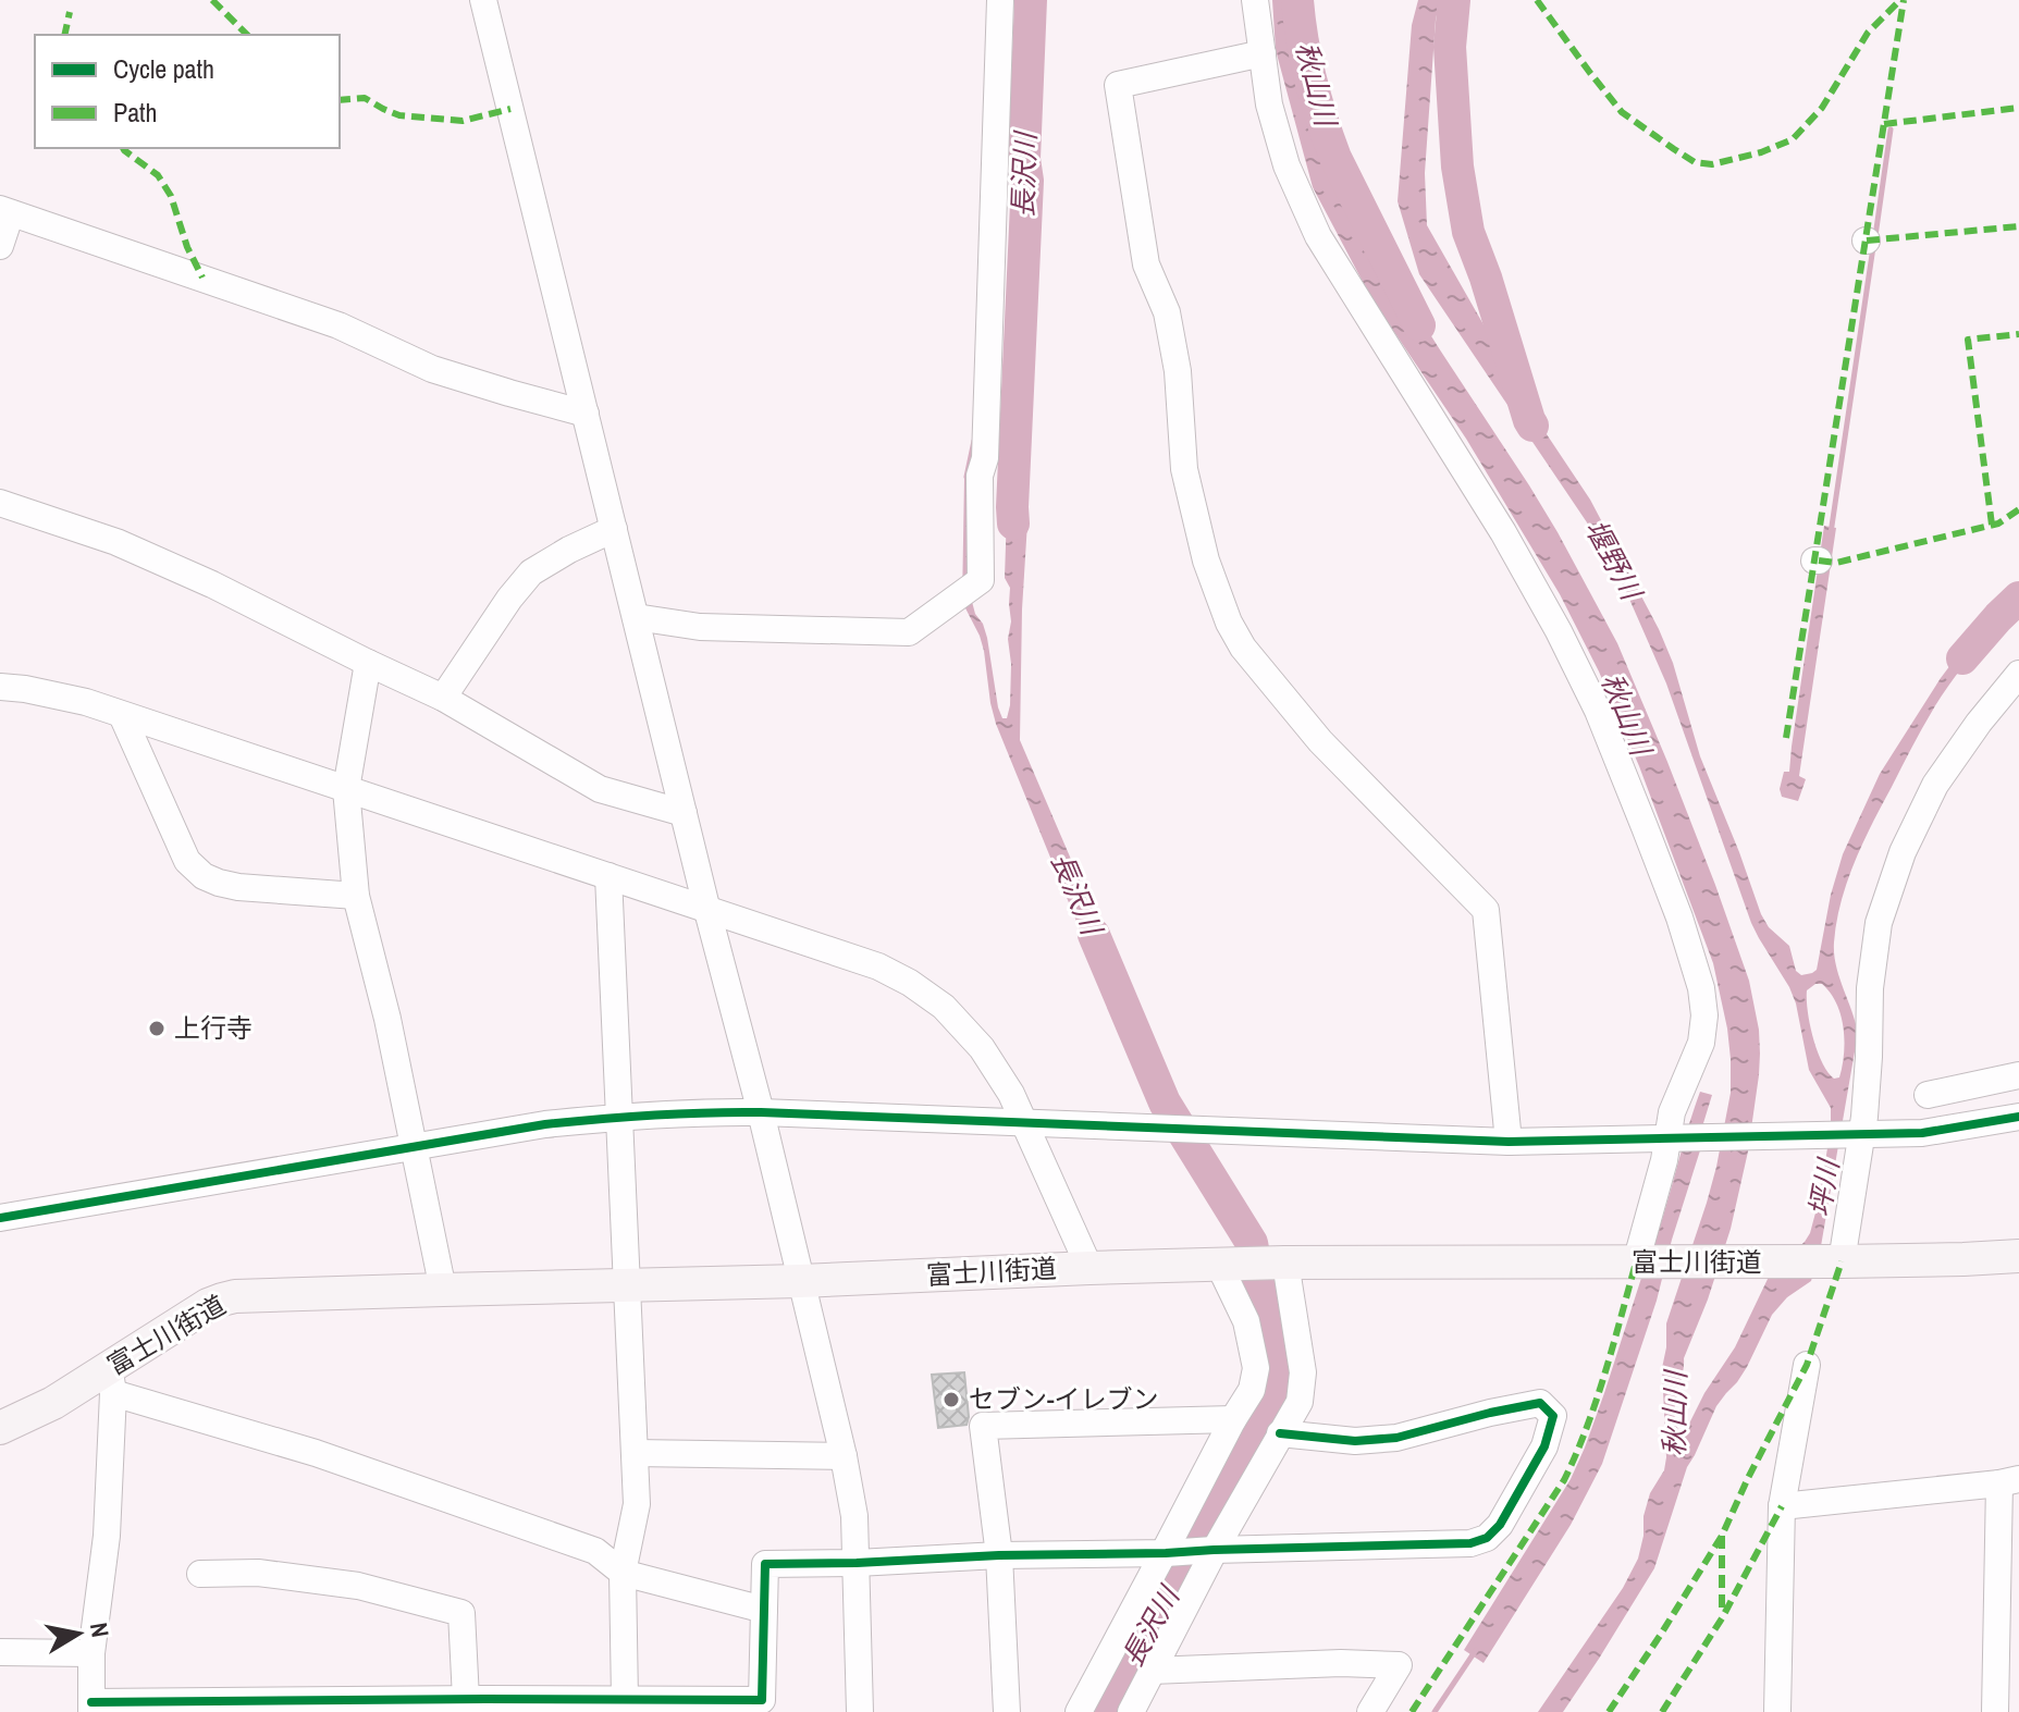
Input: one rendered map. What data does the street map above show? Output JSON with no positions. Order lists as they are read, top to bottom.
{
  "streets": {
    "main road": ["富士川街道"]
  },
  "water": [
    "秋山川",
    "長沢川",
    "堰野川",
    "坪川"
  ],
  "places": ["上行寺", "セブン-イレブン"],
  "legend": ["Cycle path", "Path"],
  "north": "right"
}
